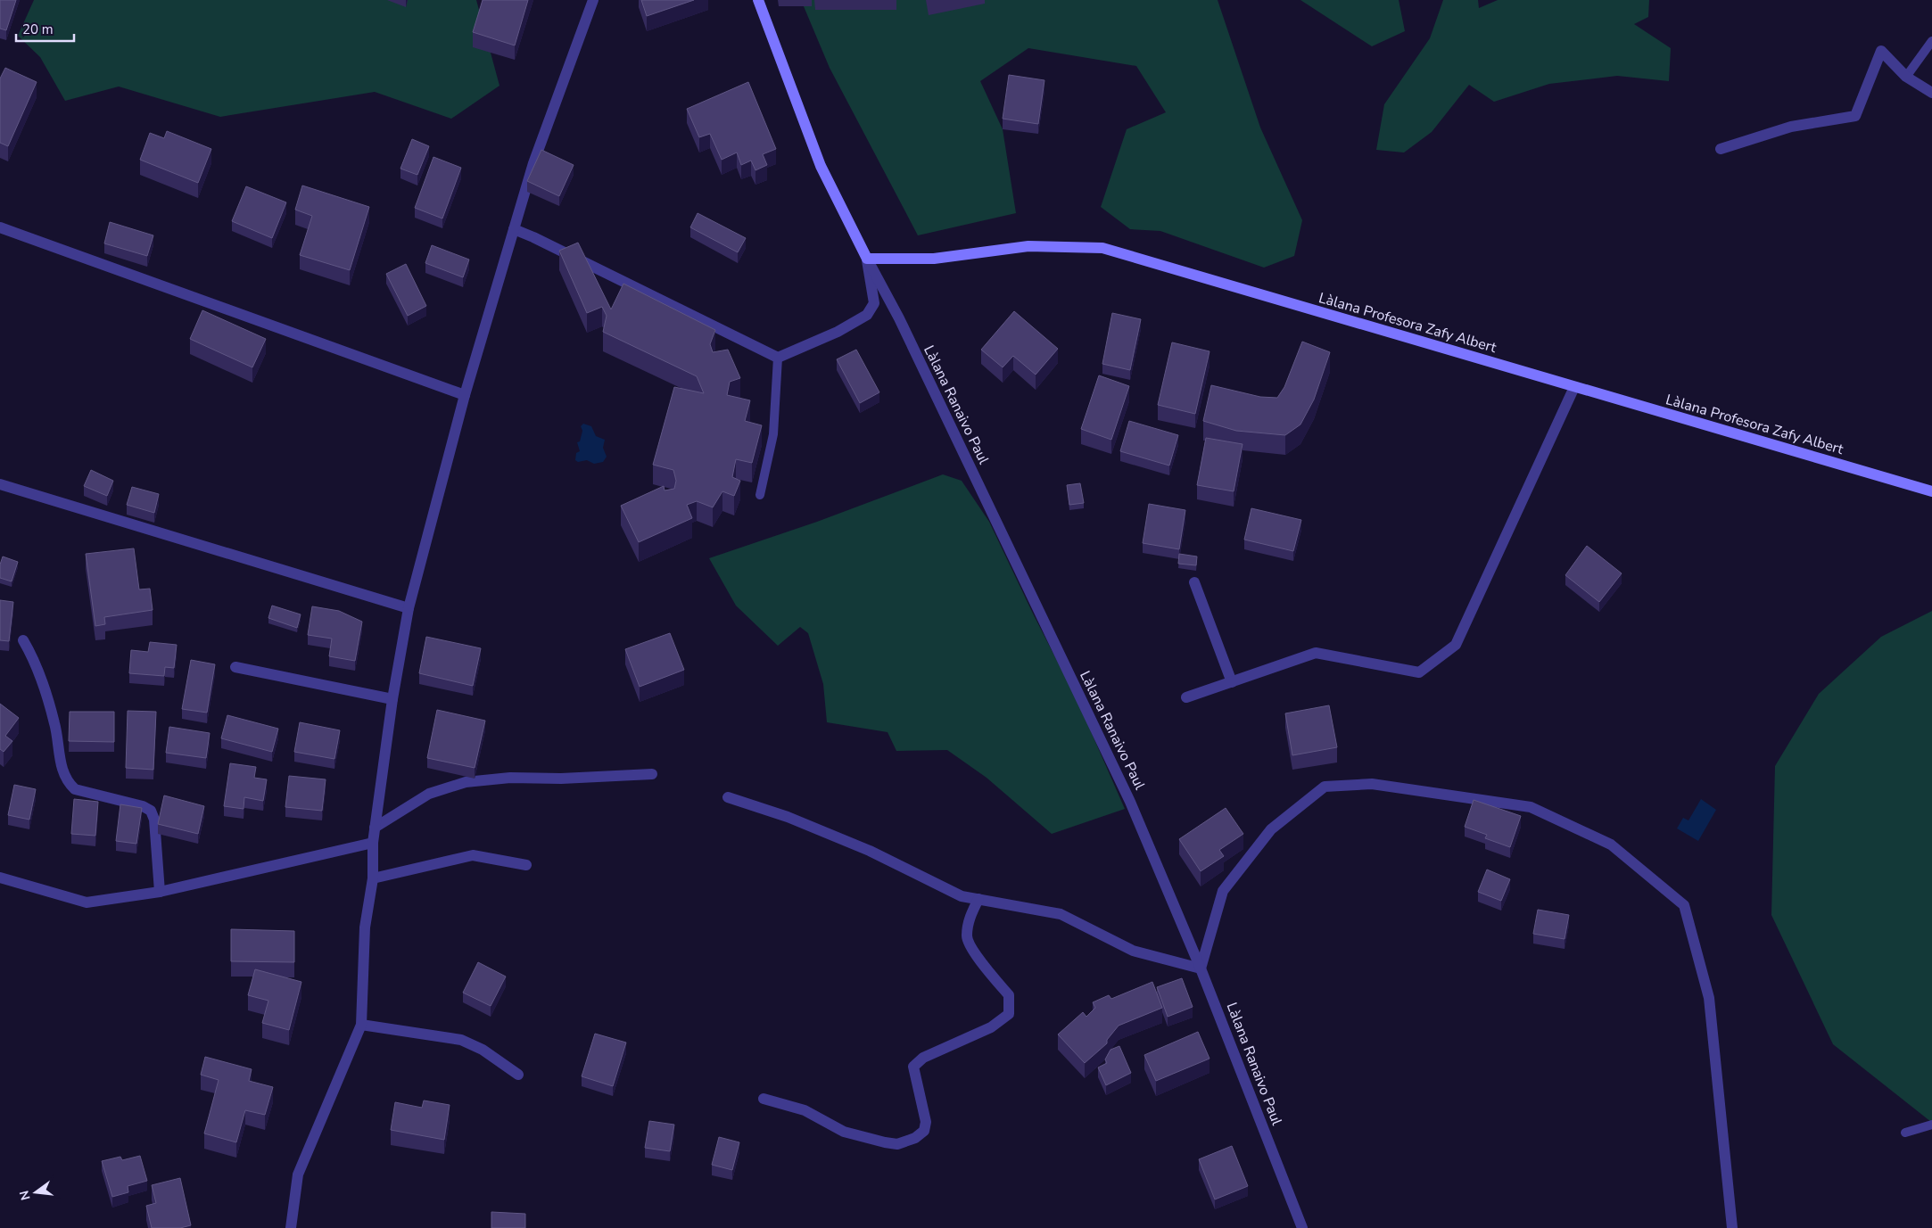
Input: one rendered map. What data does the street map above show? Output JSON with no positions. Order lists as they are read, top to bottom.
{
  "streets": {
    "main road": ["Làlana Profesora Zafy Albert"],
    "street": ["Làlana Ranaivo Paul"]
  },
  "crossings": [
    ["Làlana Profesora Zafy Albert", "Làlana Ranaivo Paul"]
  ],
  "scale_bar": "20 m",
  "north": "left"
}
